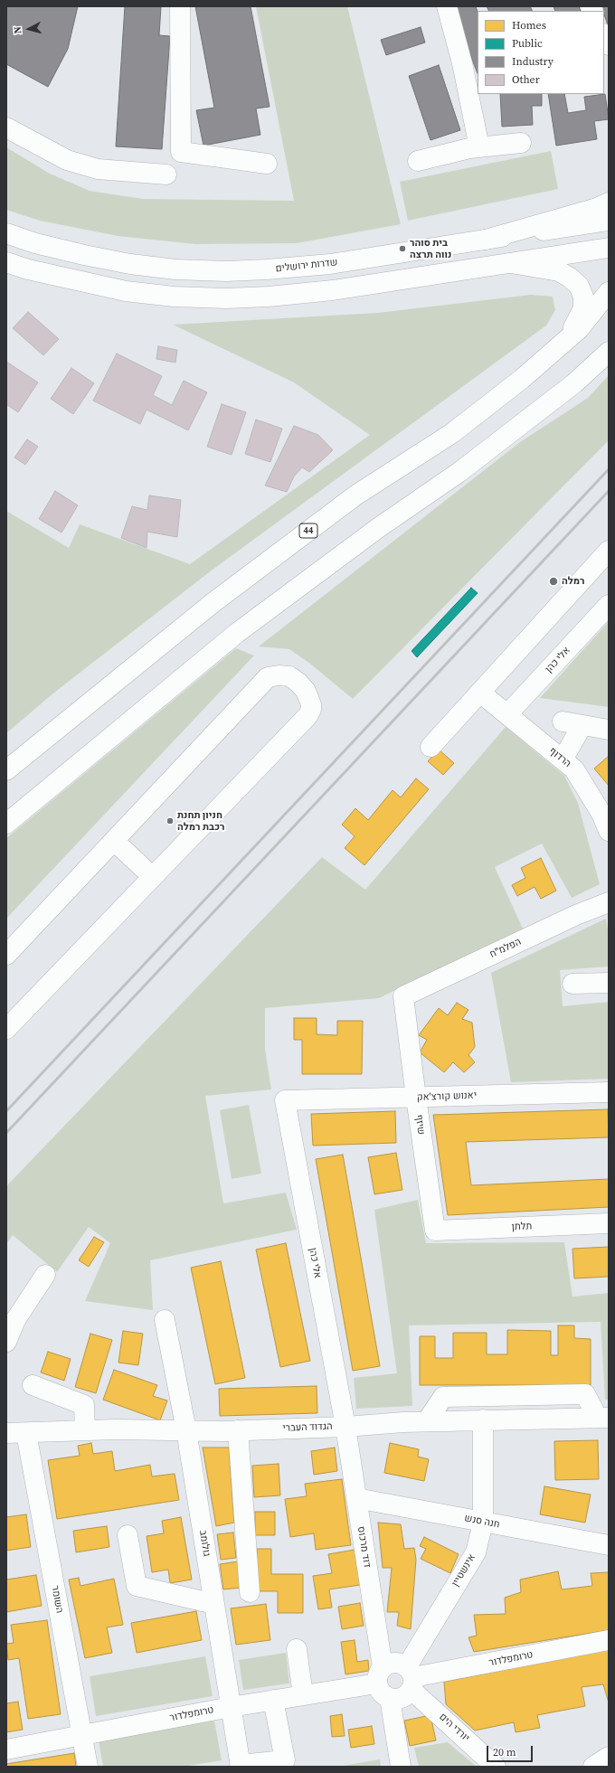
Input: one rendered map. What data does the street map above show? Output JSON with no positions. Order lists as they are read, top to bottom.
{
  "streets": {
    "main road": [
      "שדרות ירושלים",
      "44",
      "אלי כהן",
      "הרדוף",
      "הפלמ\"ח",
      "יאנוש קורצ'אק",
      "שיזף",
      "תלתן",
      "הגדוד העברי",
      "חנה סנש",
      "גולומב",
      "דוד מרכוס",
      "אינשטיין",
      "השומר",
      "טרומפלדור",
      "יורדי הים"
    ]
  },
  "crossings": [
    ["אלי כהן", "הרדוף"],
    ["אלי כהן", "יאנוש קורצ'אק"],
    ["אלי כהן", "הגדוד העברי"],
    ["אלי כהן", "דוד מרכוס"],
    ["הפלמ\"ח", "שיזף"],
    ["יאנוש קורצ'אק", "שיזף"],
    ["שיזף", "תלתן"],
    ["הגדוד העברי", "גולומב"],
    ["הגדוד העברי", "דוד מרכוס"],
    ["הגדוד העברי", "אינשטיין"],
    ["הגדוד העברי", "השומר"],
    ["חנה סנש", "דוד מרכוס"],
    ["חנה סנש", "אינשטיין"],
    ["גולומב", "טרומפלדור"],
    ["דוד מרכוס", "טרומפלדור"],
    ["אינשטיין", "טרומפלדור"],
    ["אינשטיין", "יורדי הים"],
    ["השומר", "טרומפלדור"],
    ["טרומפלדור", "יורדי הים"]
  ],
  "places": ["בית סוהר נווה תרצה", "רמלה", "חניון תחנת רכבת רמלה"],
  "legend": [
    "Homes",
    "Public",
    "Industry",
    "Other"
  ],
  "scale_bar": "20 m",
  "north": "left"
}
